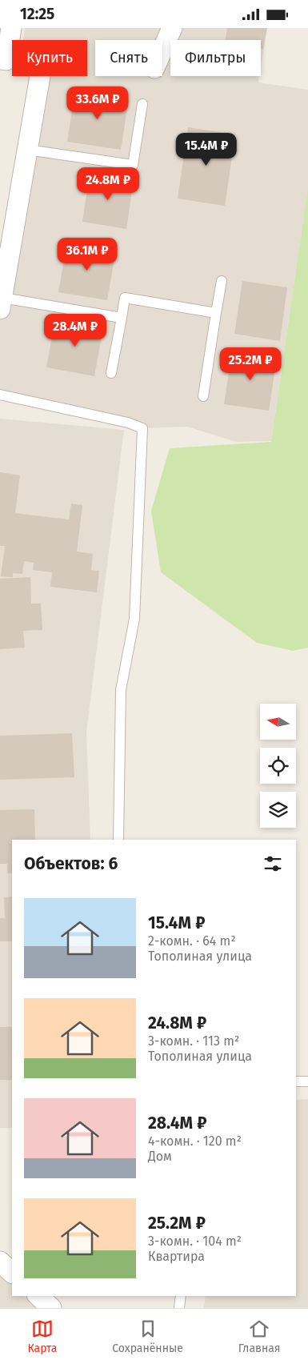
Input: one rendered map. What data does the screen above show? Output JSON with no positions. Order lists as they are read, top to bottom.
{
  "north": "left",
  "page": {
    "status": "12:25",
    "chip": ["Купить", "Снять", "Фильтры"],
    "price": [
      "33.6M ₽",
      "15.4M ₽",
      "24.8M ₽",
      "36.1M ₽",
      "28.4M ₽",
      "25.2M ₽"
    ],
    "heading": "Объектов: 6",
    "list": [
      {
        "name": "15.4M ₽",
        "note": "2-комн. · 64 m² · Тополиная улица"
      },
      {
        "name": "24.8M ₽",
        "note": "3-комн. · 113 m² · Тополиная улица"
      },
      {
        "name": "28.4M ₽",
        "note": "4-комн. · 120 m² · Дом"
      },
      {
        "name": "25.2M ₽",
        "note": "3-комн. · 104 m² · Квартира"
      }
    ],
    "tabs": ["Карта", "Сохранённые", "Главная"]
  }
}
